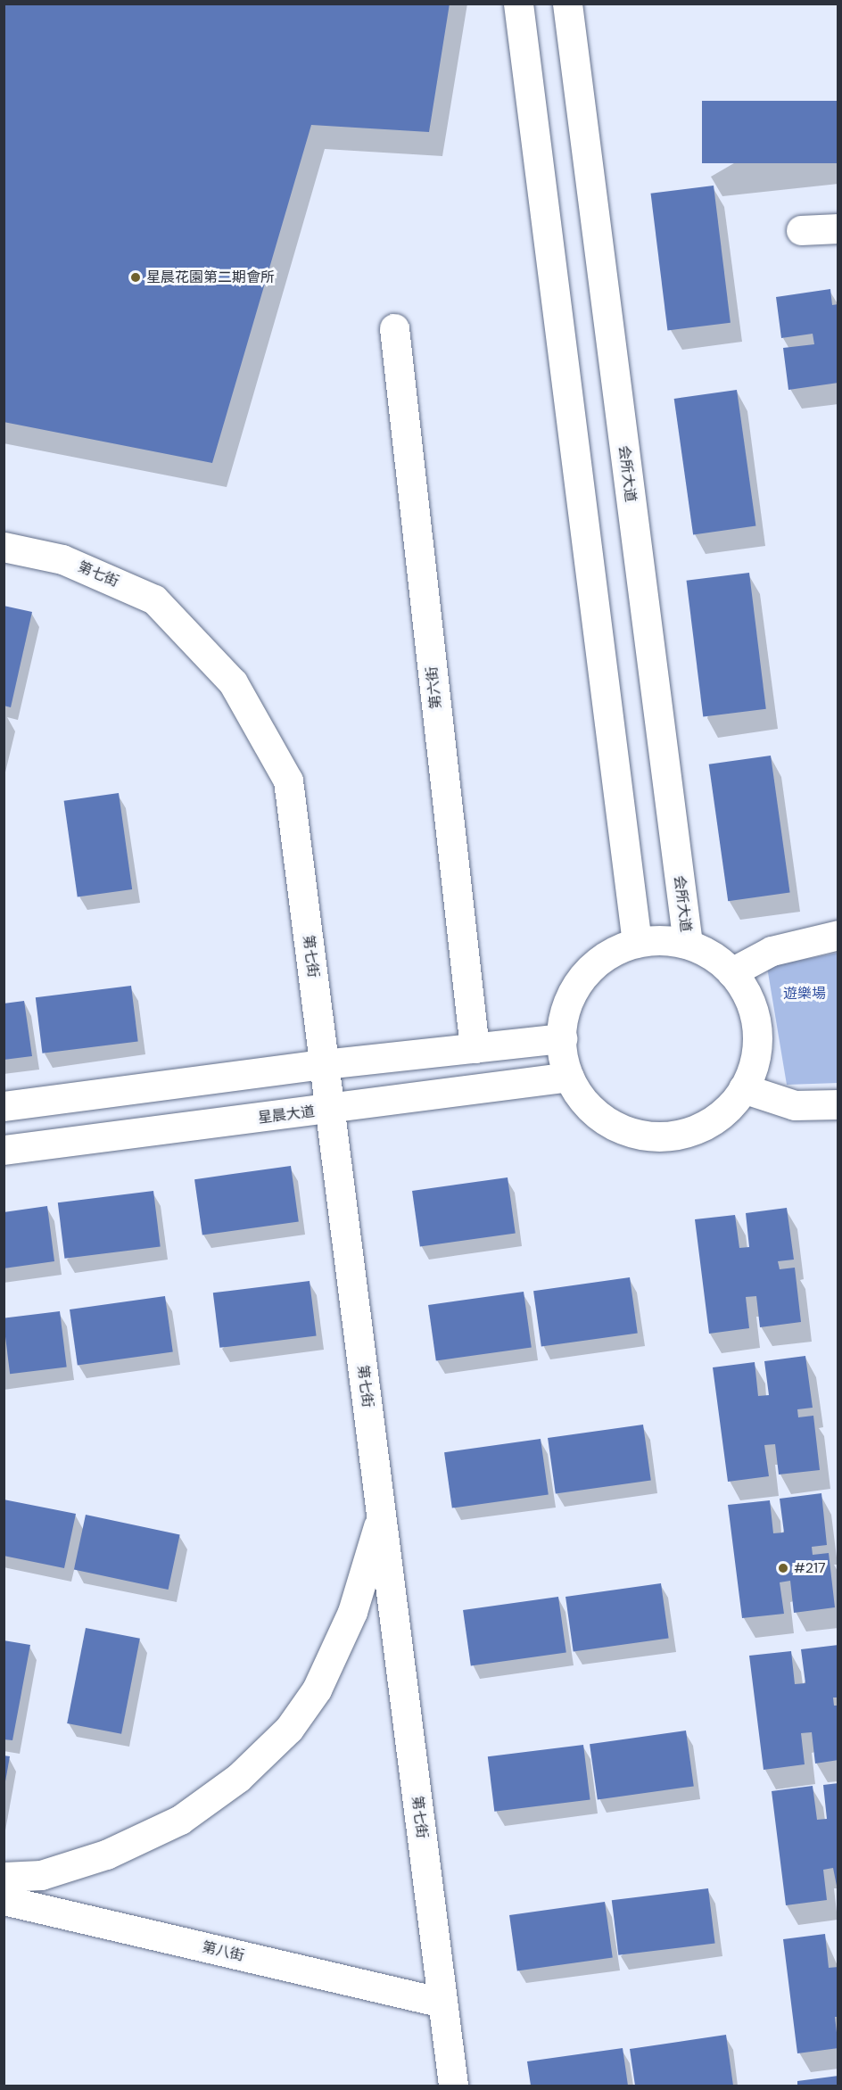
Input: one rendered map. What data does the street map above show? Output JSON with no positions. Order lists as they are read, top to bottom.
{
  "streets": {
    "street": [
      "会所大道",
      "第七街",
      "第六街",
      "星晨大道",
      "第八街"
    ]
  },
  "crossings": [
    ["第七街", "星晨大道"],
    ["第七街", "第八街"]
  ],
  "parks": ["遊樂場"],
  "places": ["星晨花園第二期會所", "#217"]
}
